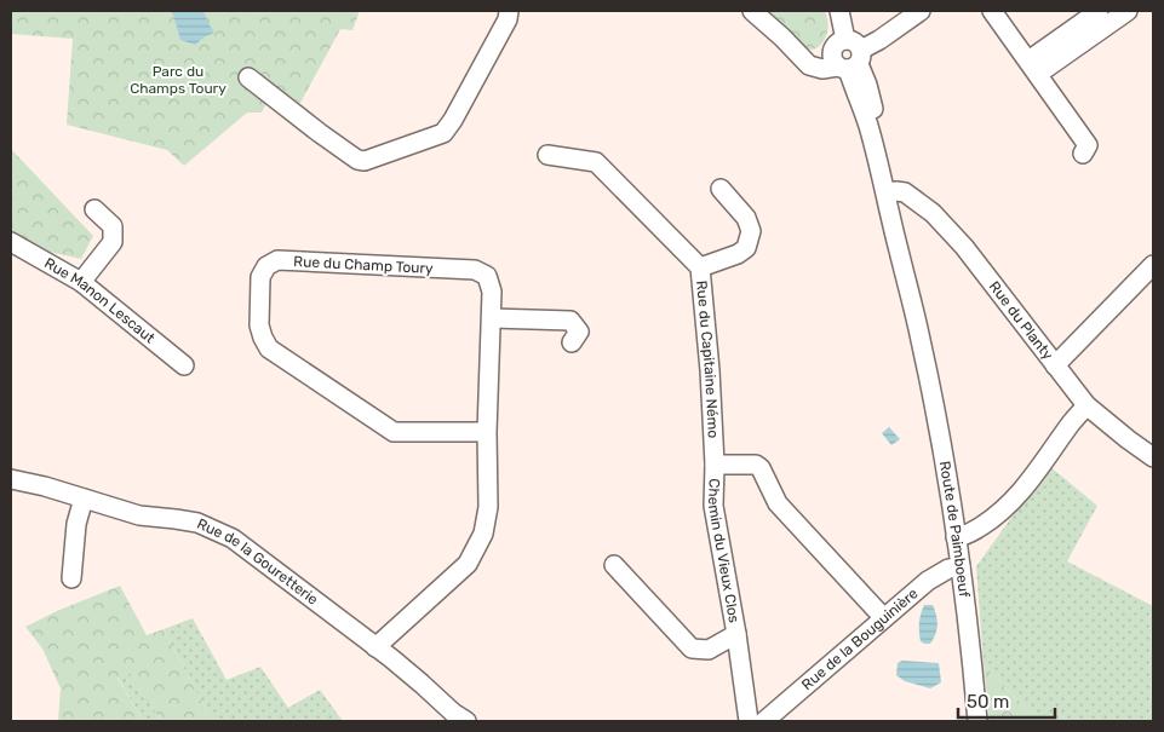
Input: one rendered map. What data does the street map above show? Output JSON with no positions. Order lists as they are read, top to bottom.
{
  "streets": {
    "street": [
      "Rue du Champ Toury",
      "Rue Manon Lescaut",
      "Rue du Planty",
      "Rue du Capitaine Némo",
      "Route de Paimboeuf",
      "Chemin du Vieux Clos",
      "Rue de la Gouretterie",
      "Rue de la Bouguinière"
    ]
  },
  "crossings": [
    ["Rue du Champ Toury", "Rue de la Gouretterie"],
    ["Rue du Planty", "Route de Paimboeuf"],
    ["Rue du Capitaine Némo", "Chemin du Vieux Clos"],
    ["Route de Paimboeuf", "Rue de la Bouguinière"]
  ],
  "parks": ["Parc du Champs Toury"],
  "scale_bar": "50 m"
}
